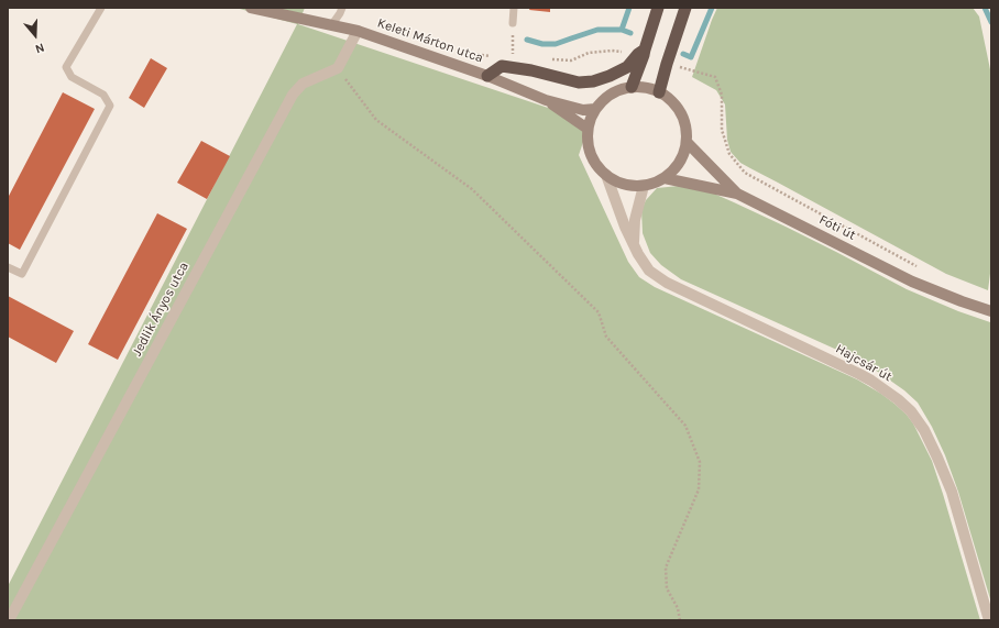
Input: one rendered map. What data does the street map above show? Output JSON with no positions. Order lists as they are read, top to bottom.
{
  "streets": {
    "main road": ["Keleti Márton utca", "Fóti út"],
    "street": ["Jedlik Ányos utca", "Hajcsár út"]
  },
  "crossings": [
    ["Keleti Márton utca", "Fóti út"],
    ["Keleti Márton utca", "Hajcsár út"],
    ["Fóti út", "Hajcsár út"]
  ],
  "north": "bottom"
}
